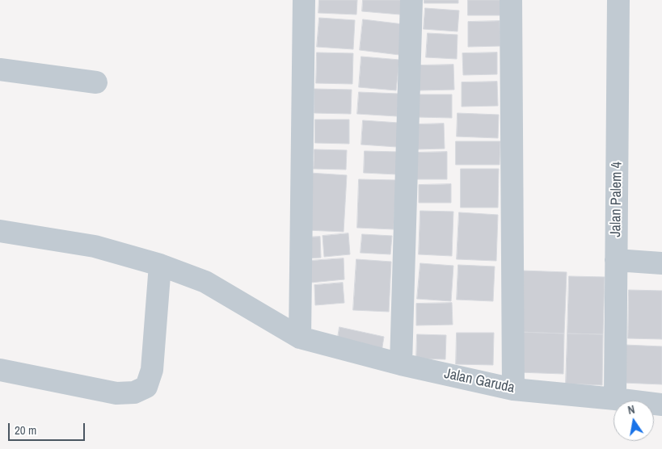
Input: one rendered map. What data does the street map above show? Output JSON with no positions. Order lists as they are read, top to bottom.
{
  "streets": {
    "street": ["Jalan Palem 4", "Jalan Garuda"]
  },
  "crossings": [
    ["Jalan Palem 4", "Jalan Garuda"]
  ],
  "scale_bar": "20 m",
  "north": "top"
}
